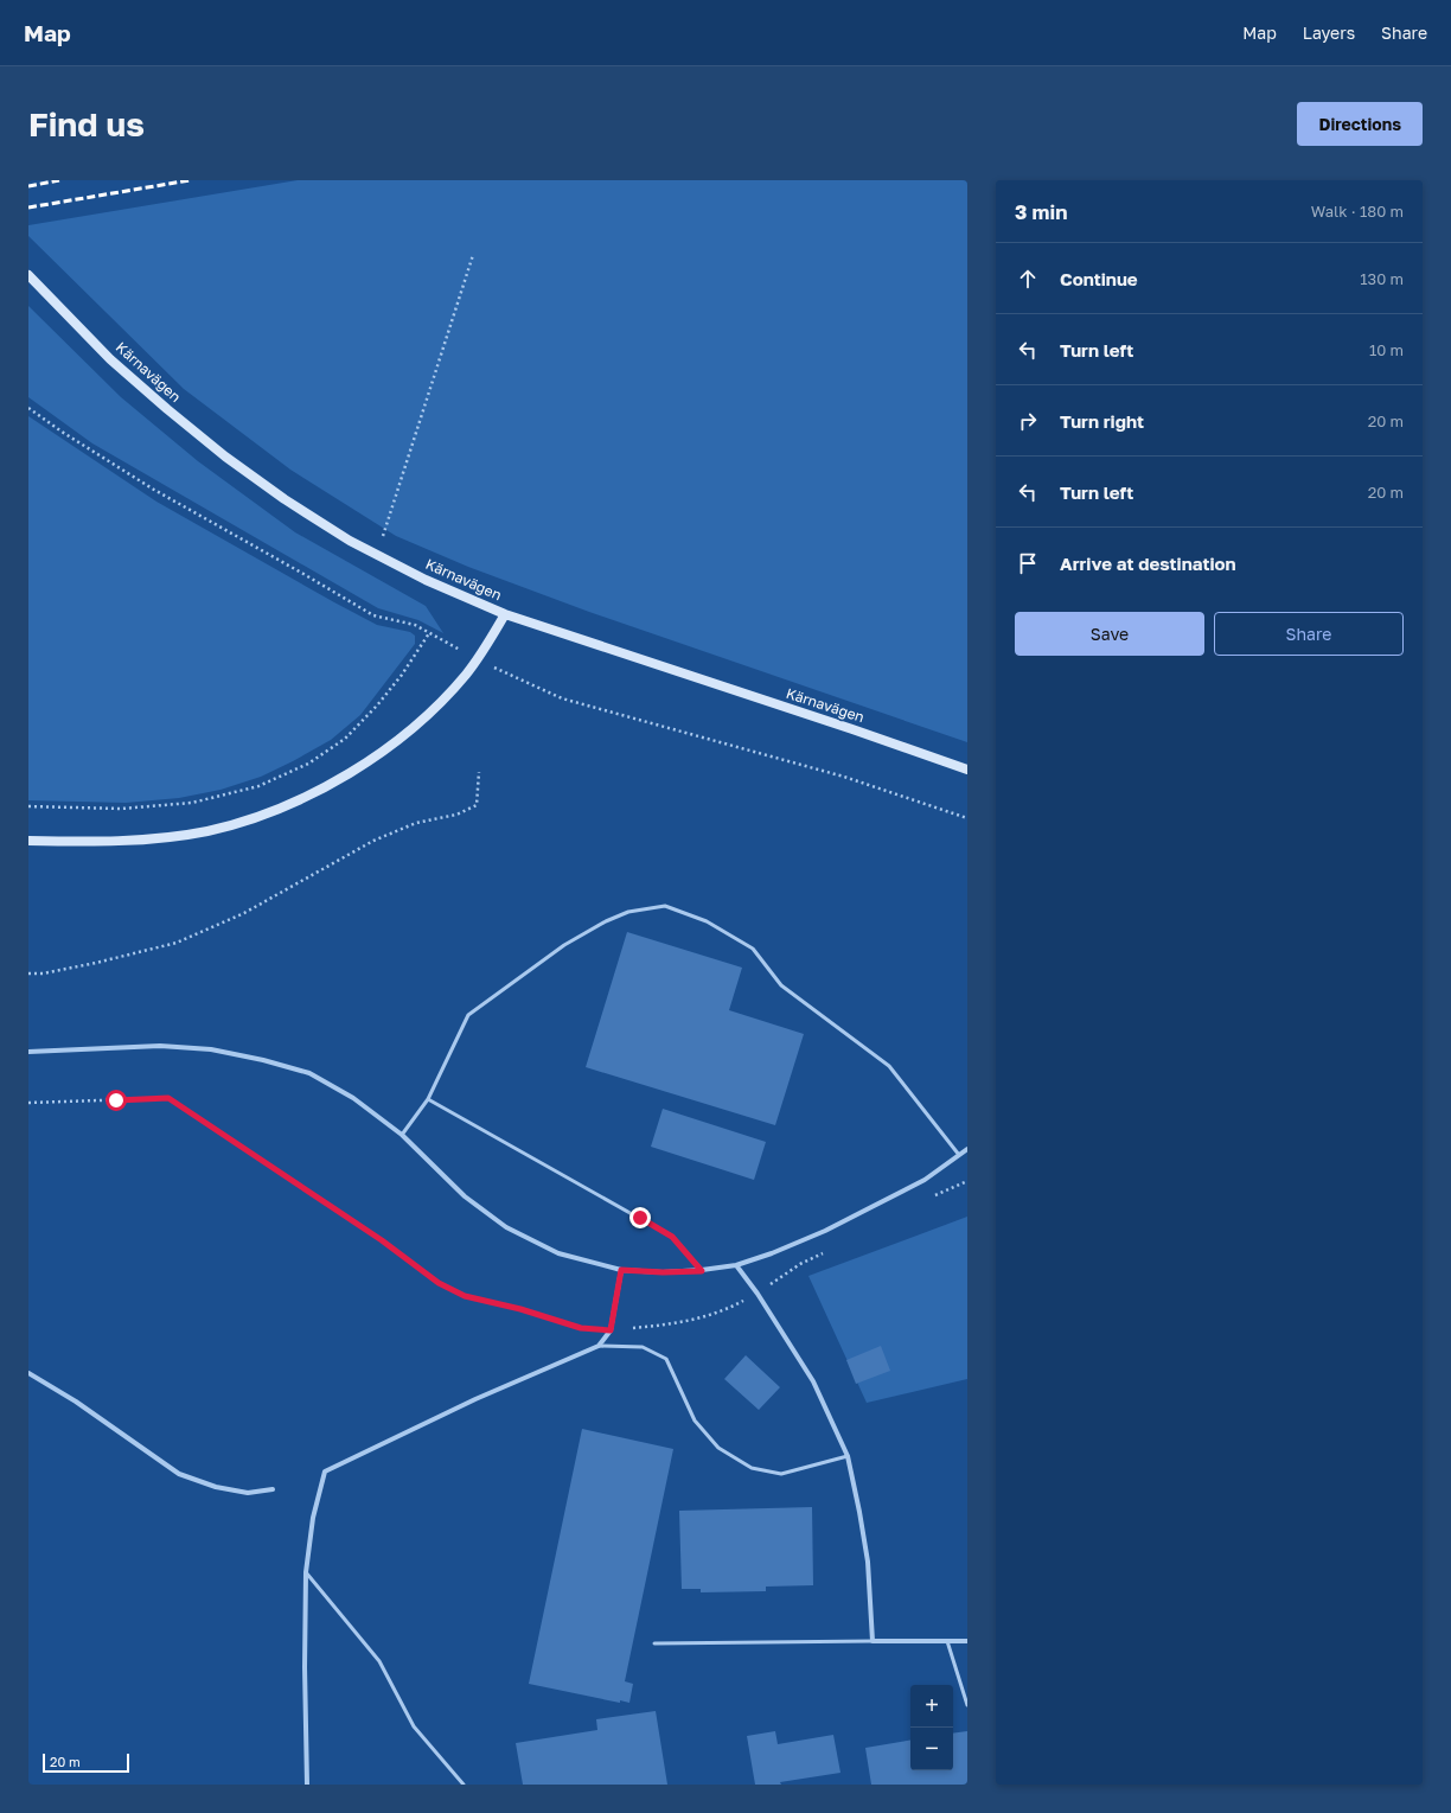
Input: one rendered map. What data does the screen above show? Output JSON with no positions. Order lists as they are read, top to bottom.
{
  "streets": {
    "street": ["Kärnavägen"]
  },
  "scale_bar": "20 m",
  "page": {
    "header": "Map",
    "nav": ["Map", "Layers", "Share"],
    "buttons": [
      "Directions",
      ["Save", "Share"]
    ],
    "title": "Find us",
    "heading": ["3 min", "Walk · 180 m"],
    "list": [
      ["Continue", "130 m"],
      ["Turn left", "10 m"],
      ["Turn right", "20 m"],
      ["Turn left", "20 m"],
      "Arrive at destination"
    ],
    "map_buttons": ["+", "−"],
    "scale": "20 m"
  }
}
